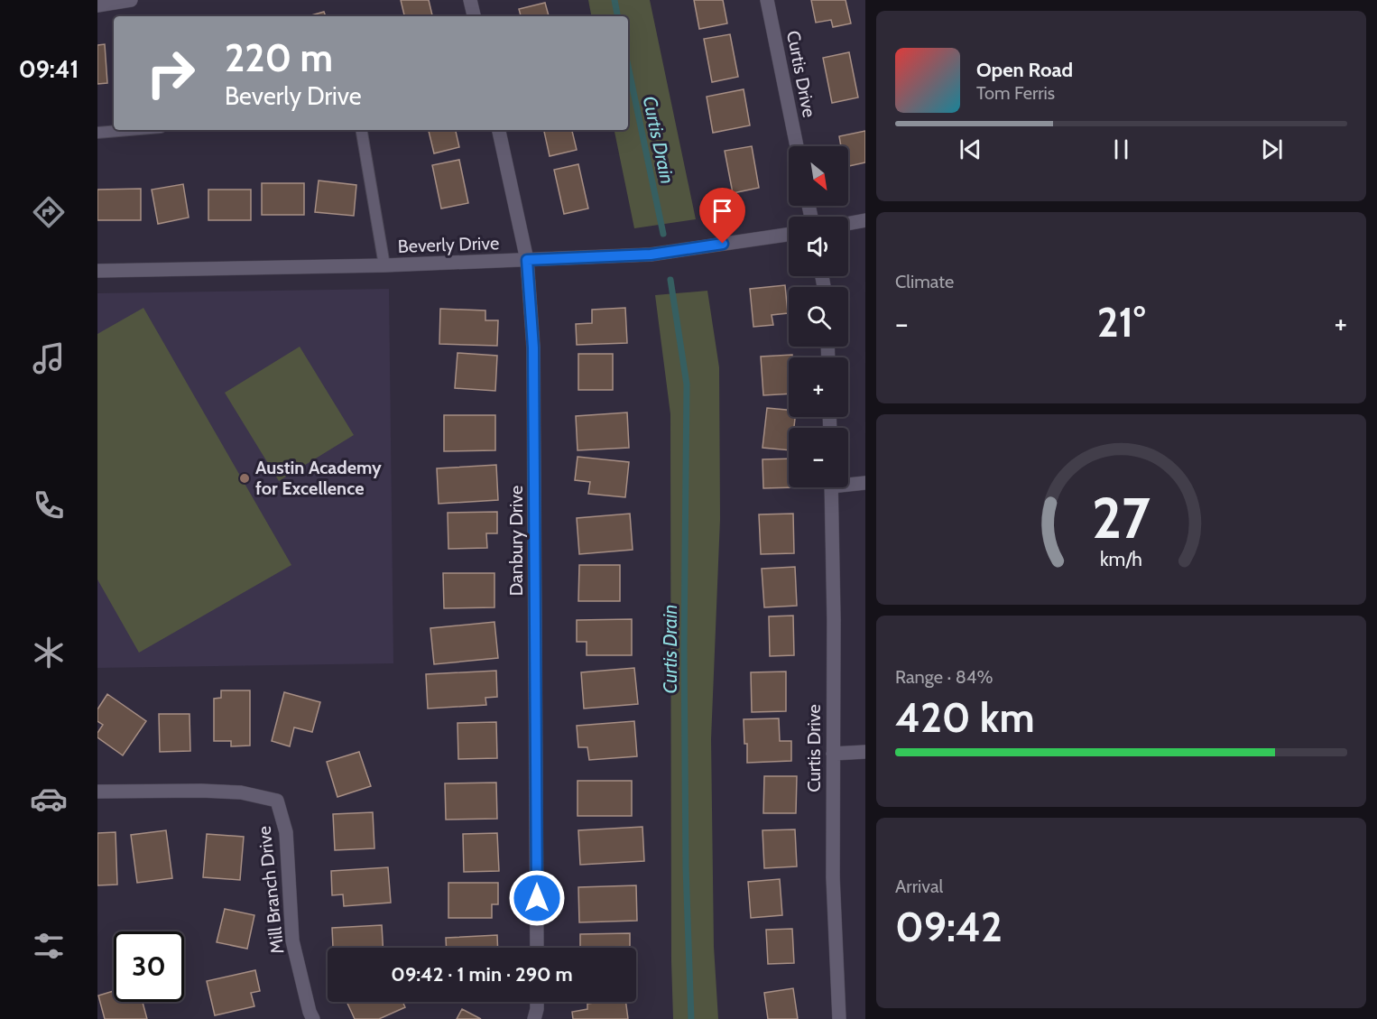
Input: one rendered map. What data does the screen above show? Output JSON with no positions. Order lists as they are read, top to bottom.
{
  "streets": {
    "street": [
      "Curtis Drive",
      "Beverly Drive",
      "Danbury Drive",
      "Mill Branch Drive"
    ]
  },
  "crossings": [
    ["Beverly Drive", "Danbury Drive"]
  ],
  "water": ["Curtis Drain"],
  "places": ["Austin Academy for Excellence"],
  "north": "bottom right",
  "page": {
    "tabs": "09:41",
    "turn": ["220 m", "Beverly Drive"],
    "song": ["Open Road", "Tom Ferris"],
    "map_buttons": ["+", "−"],
    "tile": [
      "Climate",
      ["Range · 84%", "420 km"],
      ["Arrival", "09:42"]
    ],
    "heat": ["−", "21°", "+"],
    "limit": "30",
    "trip": "09:42 · 1 min · 290 m",
    "gauge": ["27", "km/h"]
  }
}
